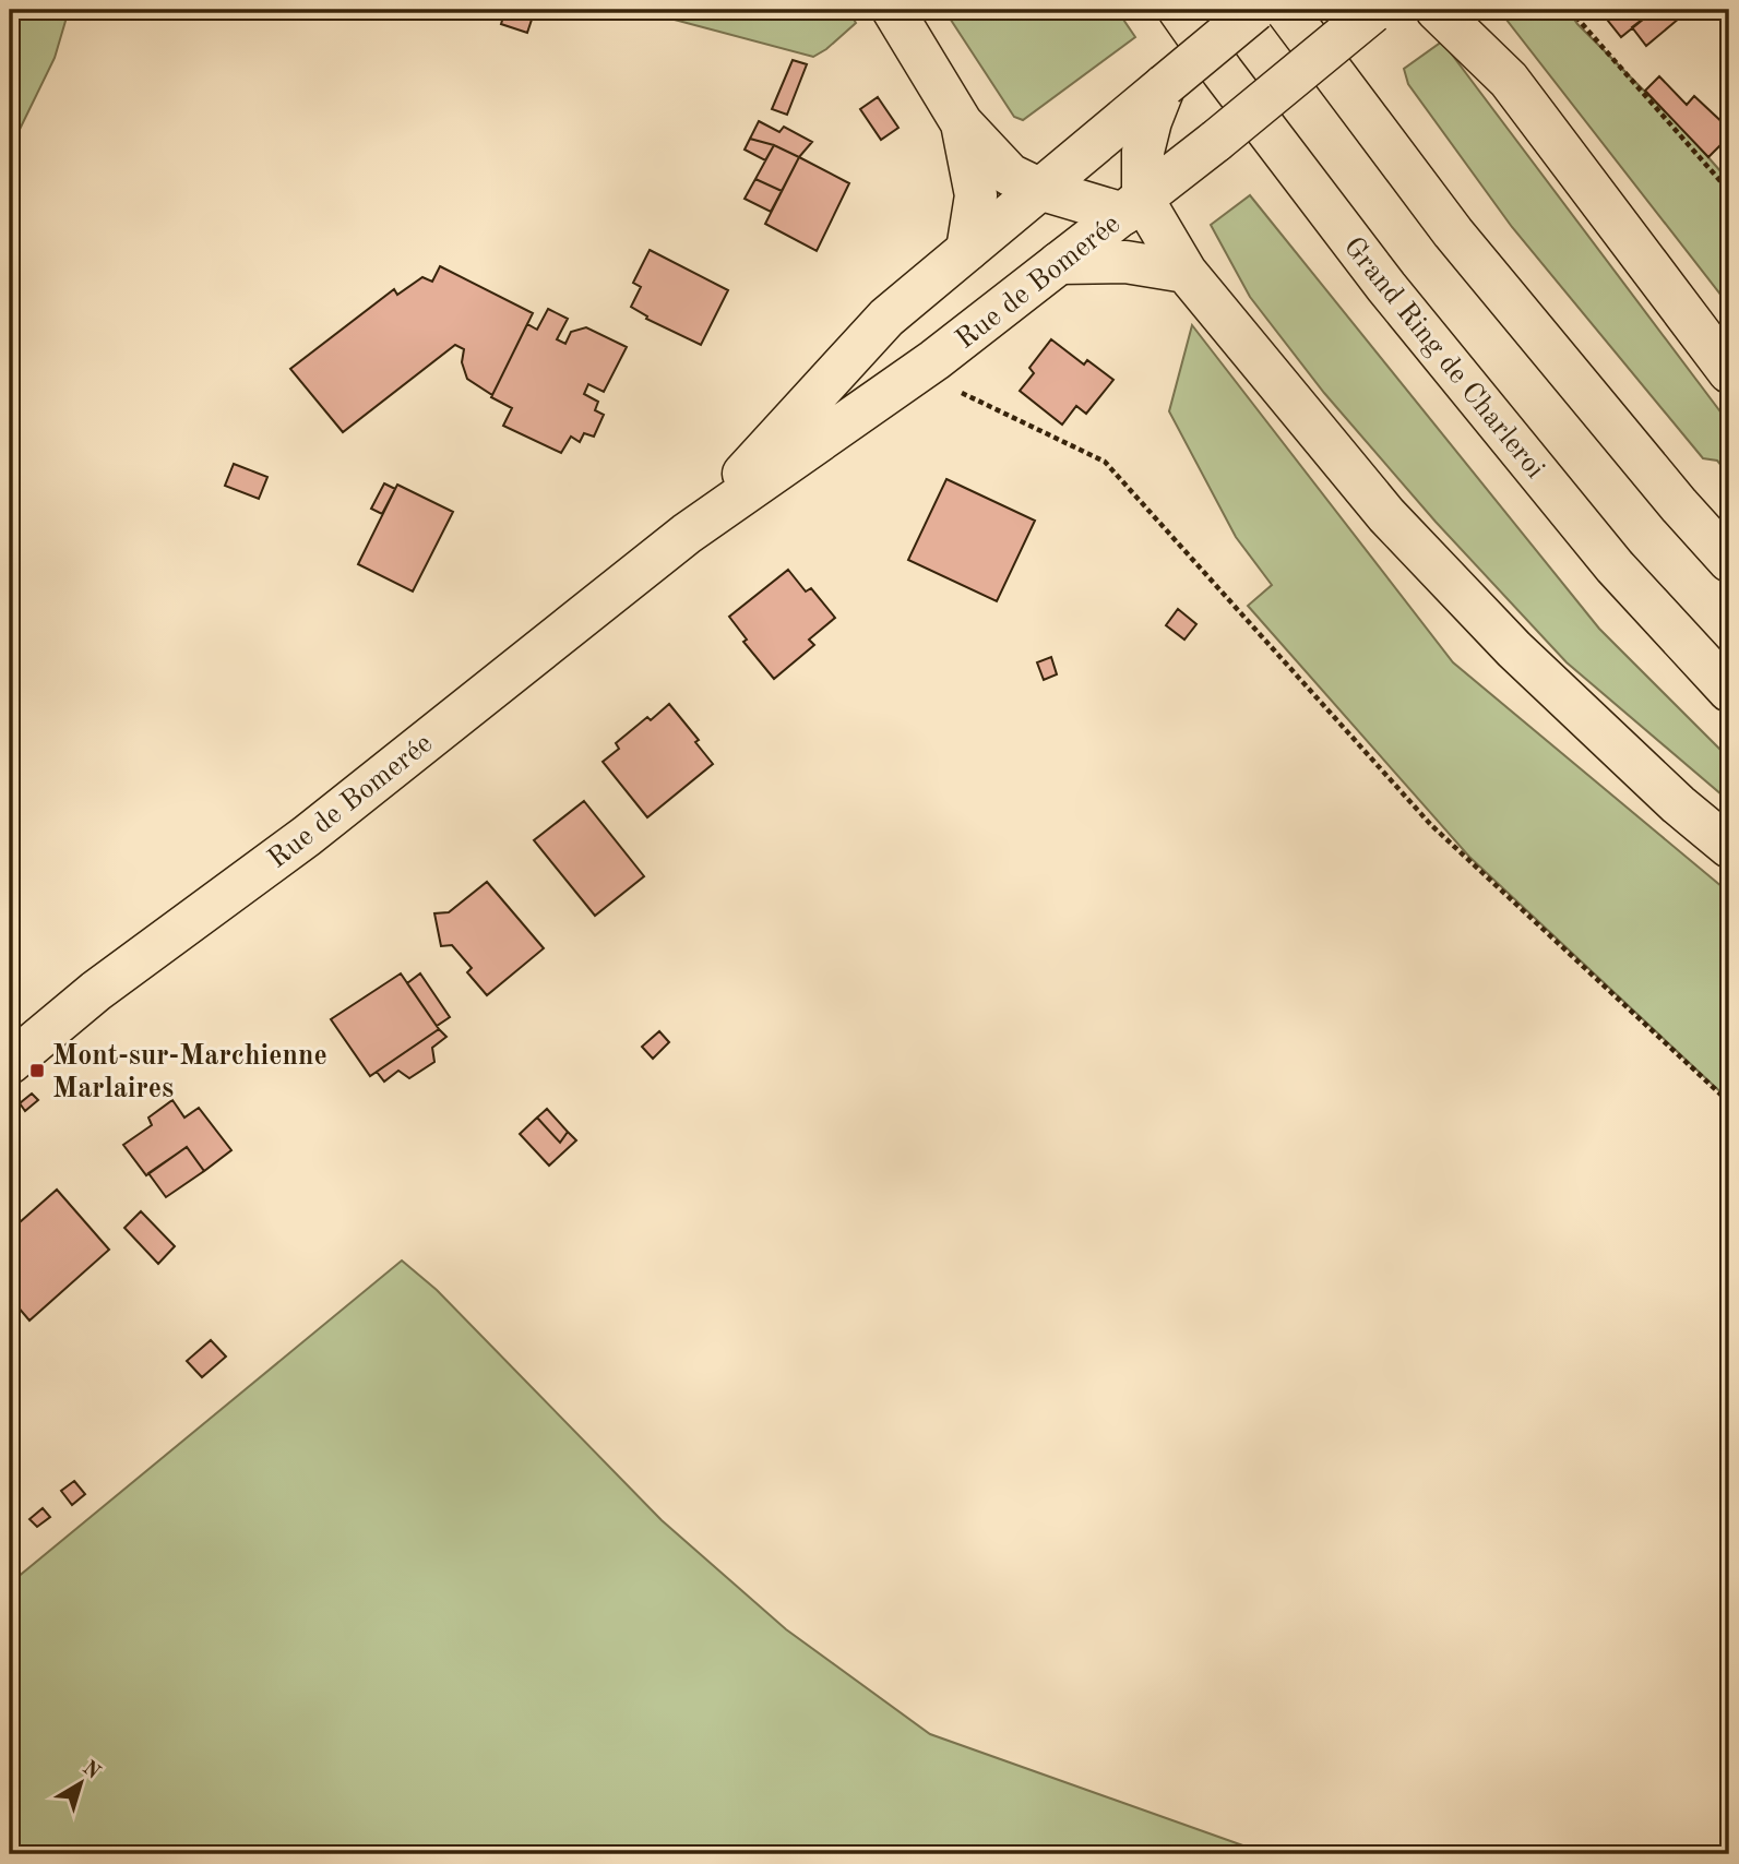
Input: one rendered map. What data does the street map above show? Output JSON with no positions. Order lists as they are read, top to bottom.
{
  "streets": {
    "main road": ["Rue de Bomerée", "Grand Ring de Charleroi"]
  },
  "places": {
    "transit": ["Mont-sur-Marchienne Marlaires"]
  },
  "north": "top right"
}
